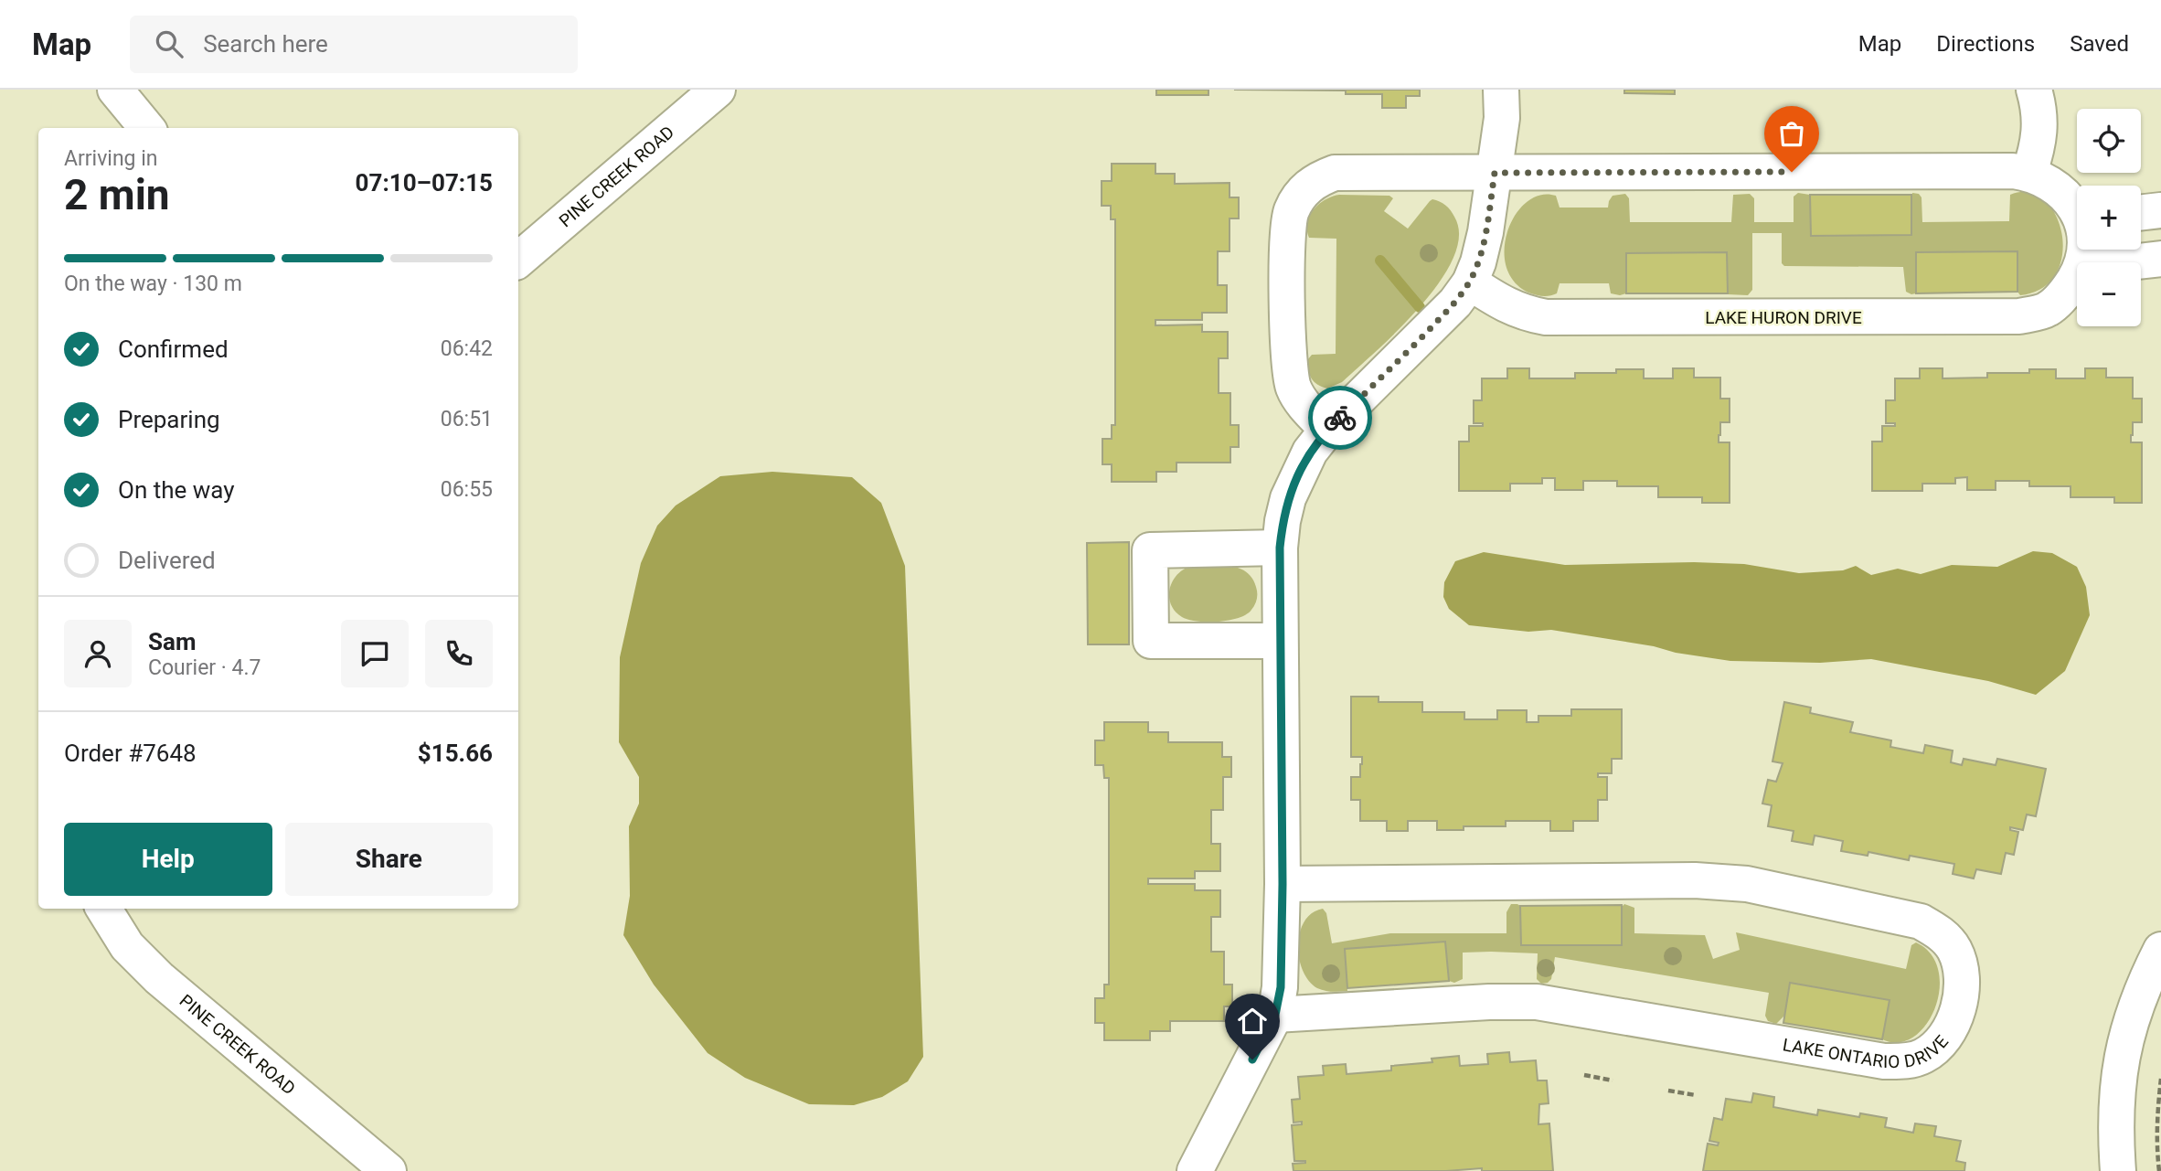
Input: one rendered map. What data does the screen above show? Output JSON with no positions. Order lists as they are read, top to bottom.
{
  "streets": {
    "street": ["PINE CREEK ROAD", "LAKE HURON DRIVE", "LAKE ONTARIO DRIVE"]
  },
  "page": {
    "header": "Map",
    "search": "Search here",
    "nav": ["Map", "Directions", "Saved"],
    "map_buttons": ["+", "−"],
    "heading": ["2 min", "Arriving in", "07:10–07:15"],
    "panel": [
      "Sam",
      "Courier · 4.7",
      "Order #7648",
      "$15.66"
    ],
    "bar": "On the way · 130 m",
    "list": [
      ["Confirmed", "06:42"],
      ["Preparing", "06:51"],
      ["On the way", "06:55"],
      "Delivered"
    ],
    "buttons": ["Help", "Share"]
  }
}
